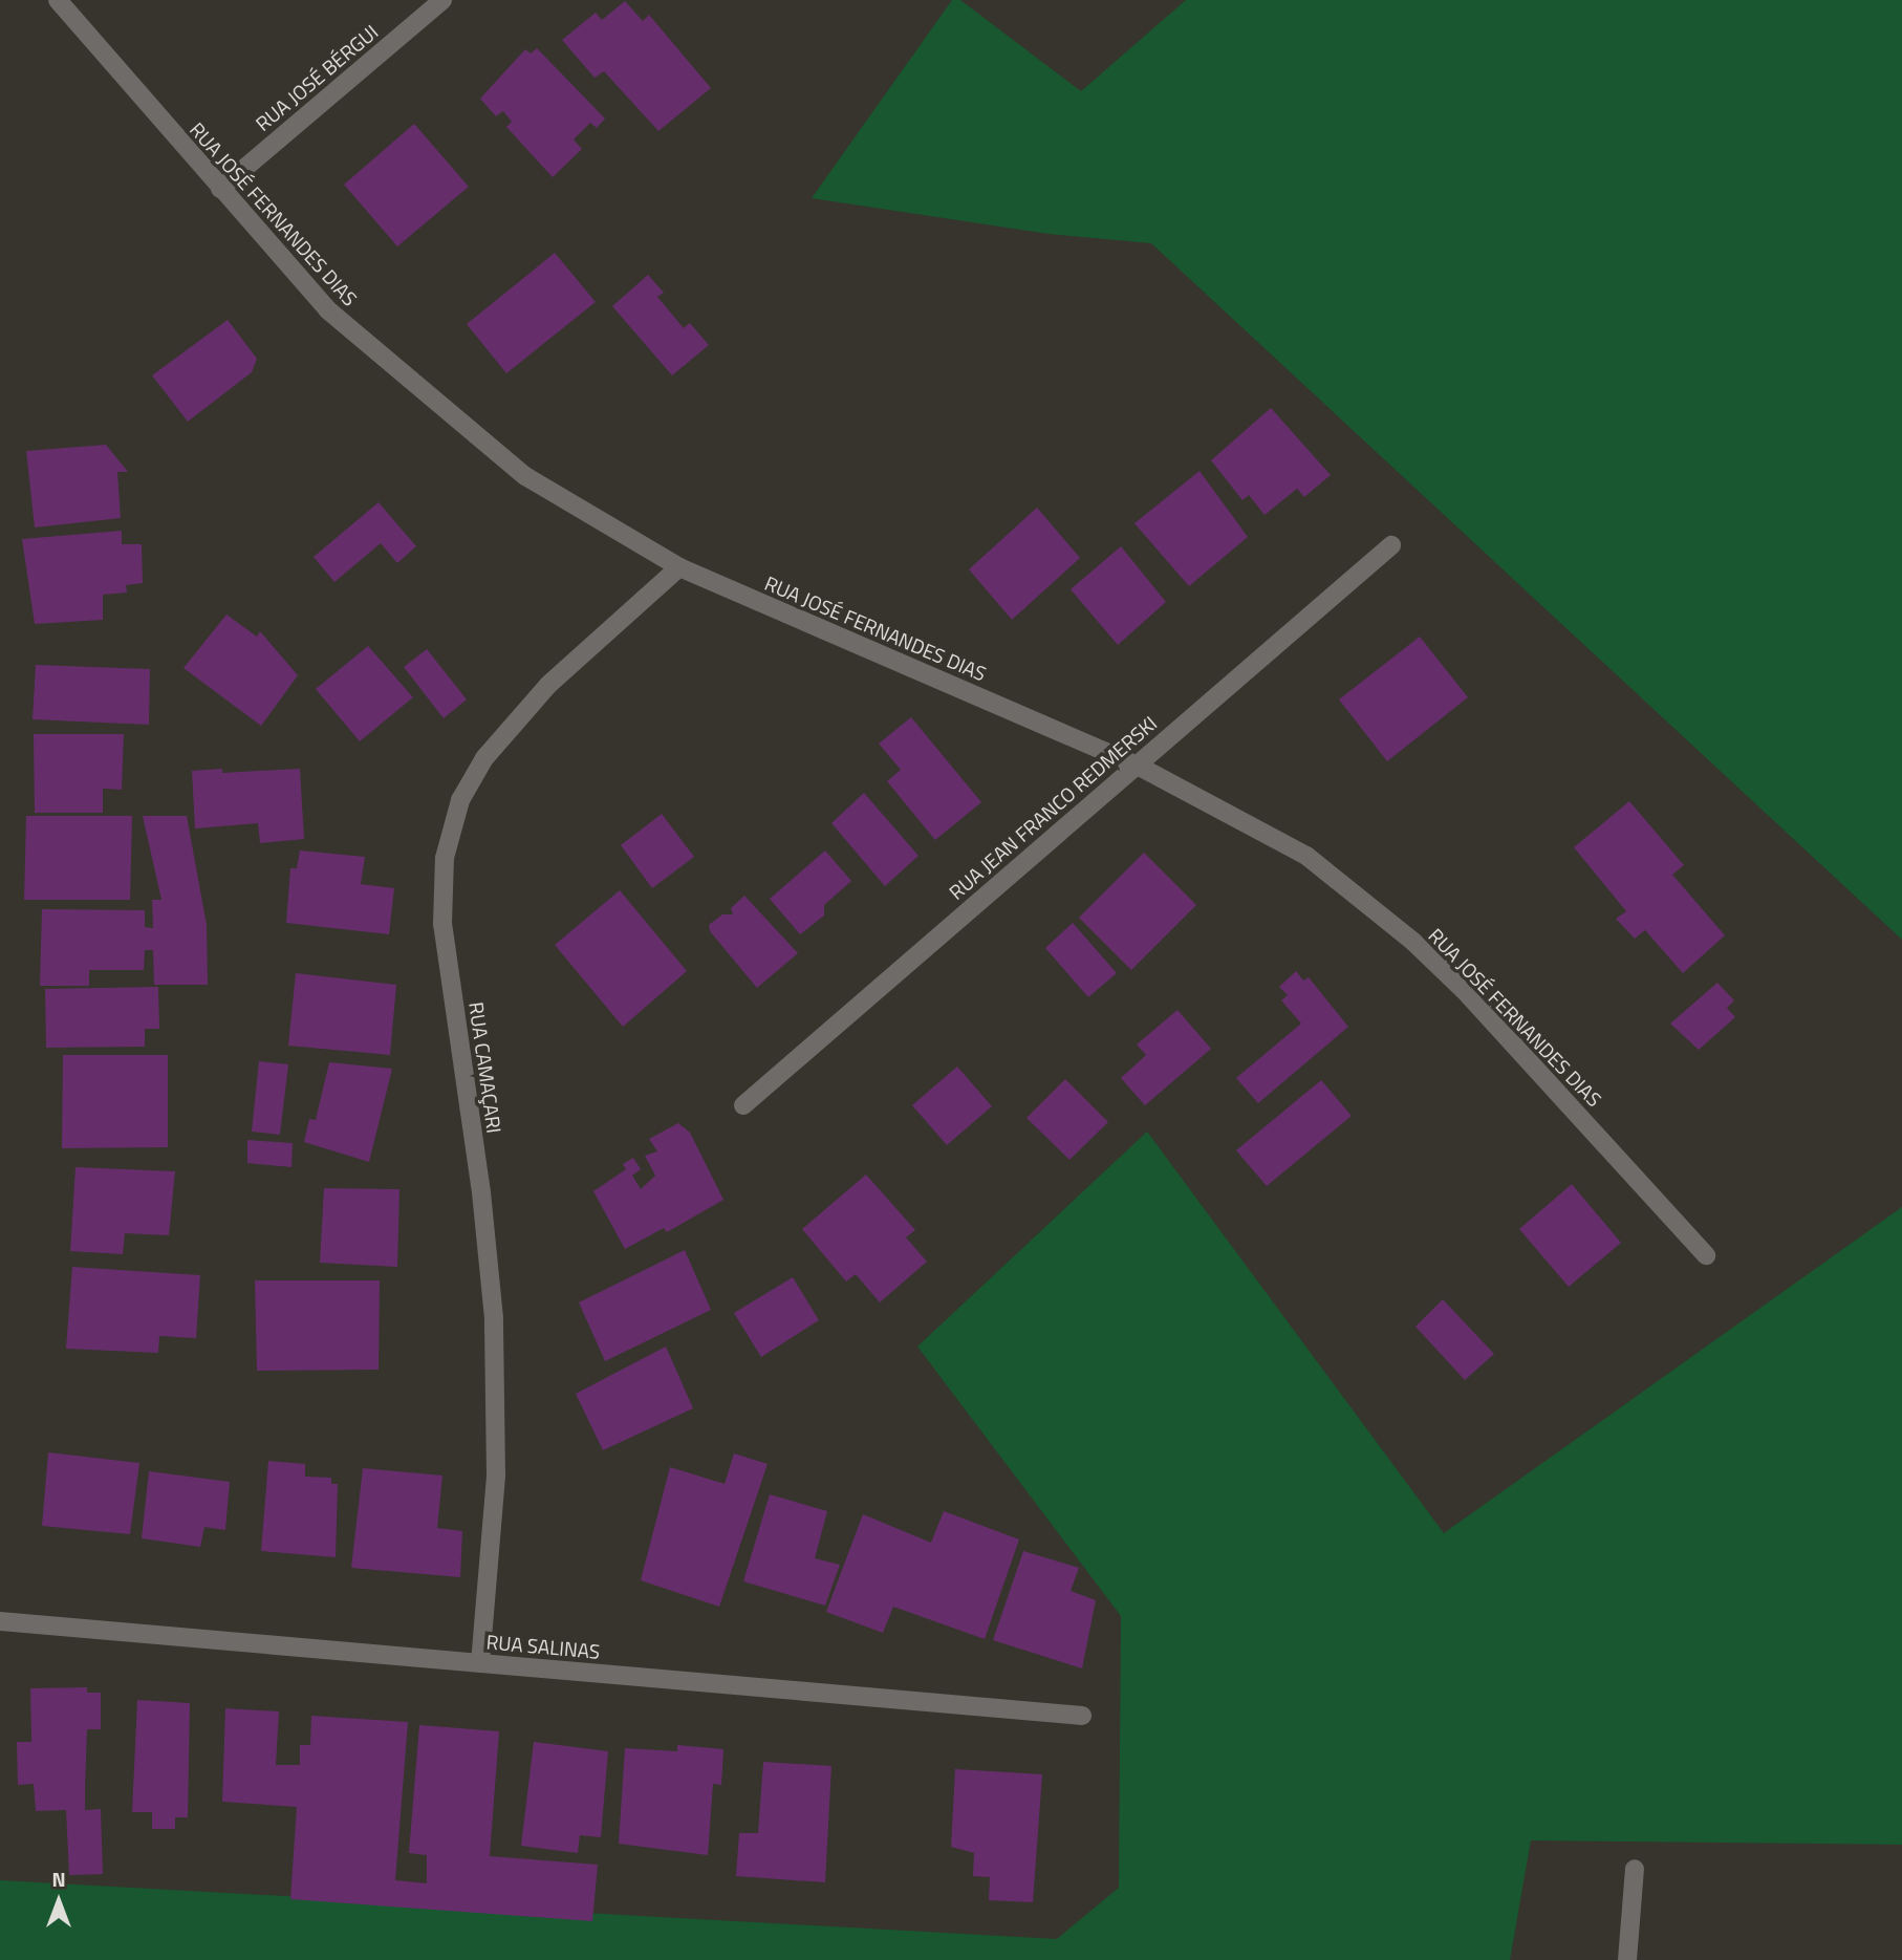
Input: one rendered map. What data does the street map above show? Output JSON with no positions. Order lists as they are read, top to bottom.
{
  "streets": {
    "street": [
      "RUA JOSÉ BÉRGUI",
      "RUA JOSÉ FERNANDES DIAS",
      "RUA JEAN FRANCO REDMERSKI",
      "RUA CAMAÇARI",
      "RUA SALINAS"
    ]
  },
  "crossings": [
    ["RUA JOSÉ BÉRGUI", "RUA JOSÉ FERNANDES DIAS"],
    ["RUA JOSÉ FERNANDES DIAS", "RUA JEAN FRANCO REDMERSKI"],
    ["RUA JOSÉ FERNANDES DIAS", "RUA CAMAÇARI"],
    ["RUA CAMAÇARI", "RUA SALINAS"]
  ],
  "north": "top"
}
